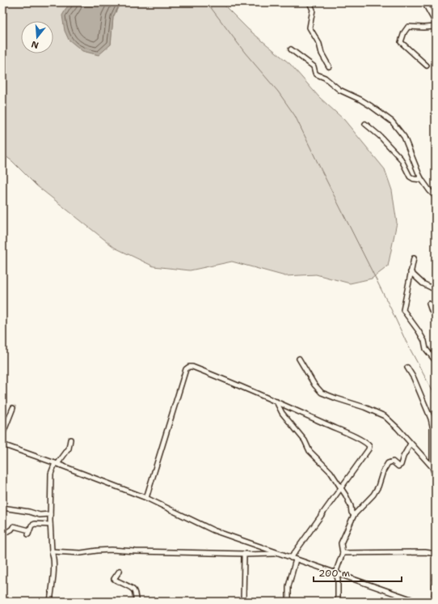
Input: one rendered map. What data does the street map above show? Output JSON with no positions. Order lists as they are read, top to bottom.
{
  "scale_bar": "200 m",
  "north": "bottom"
}
